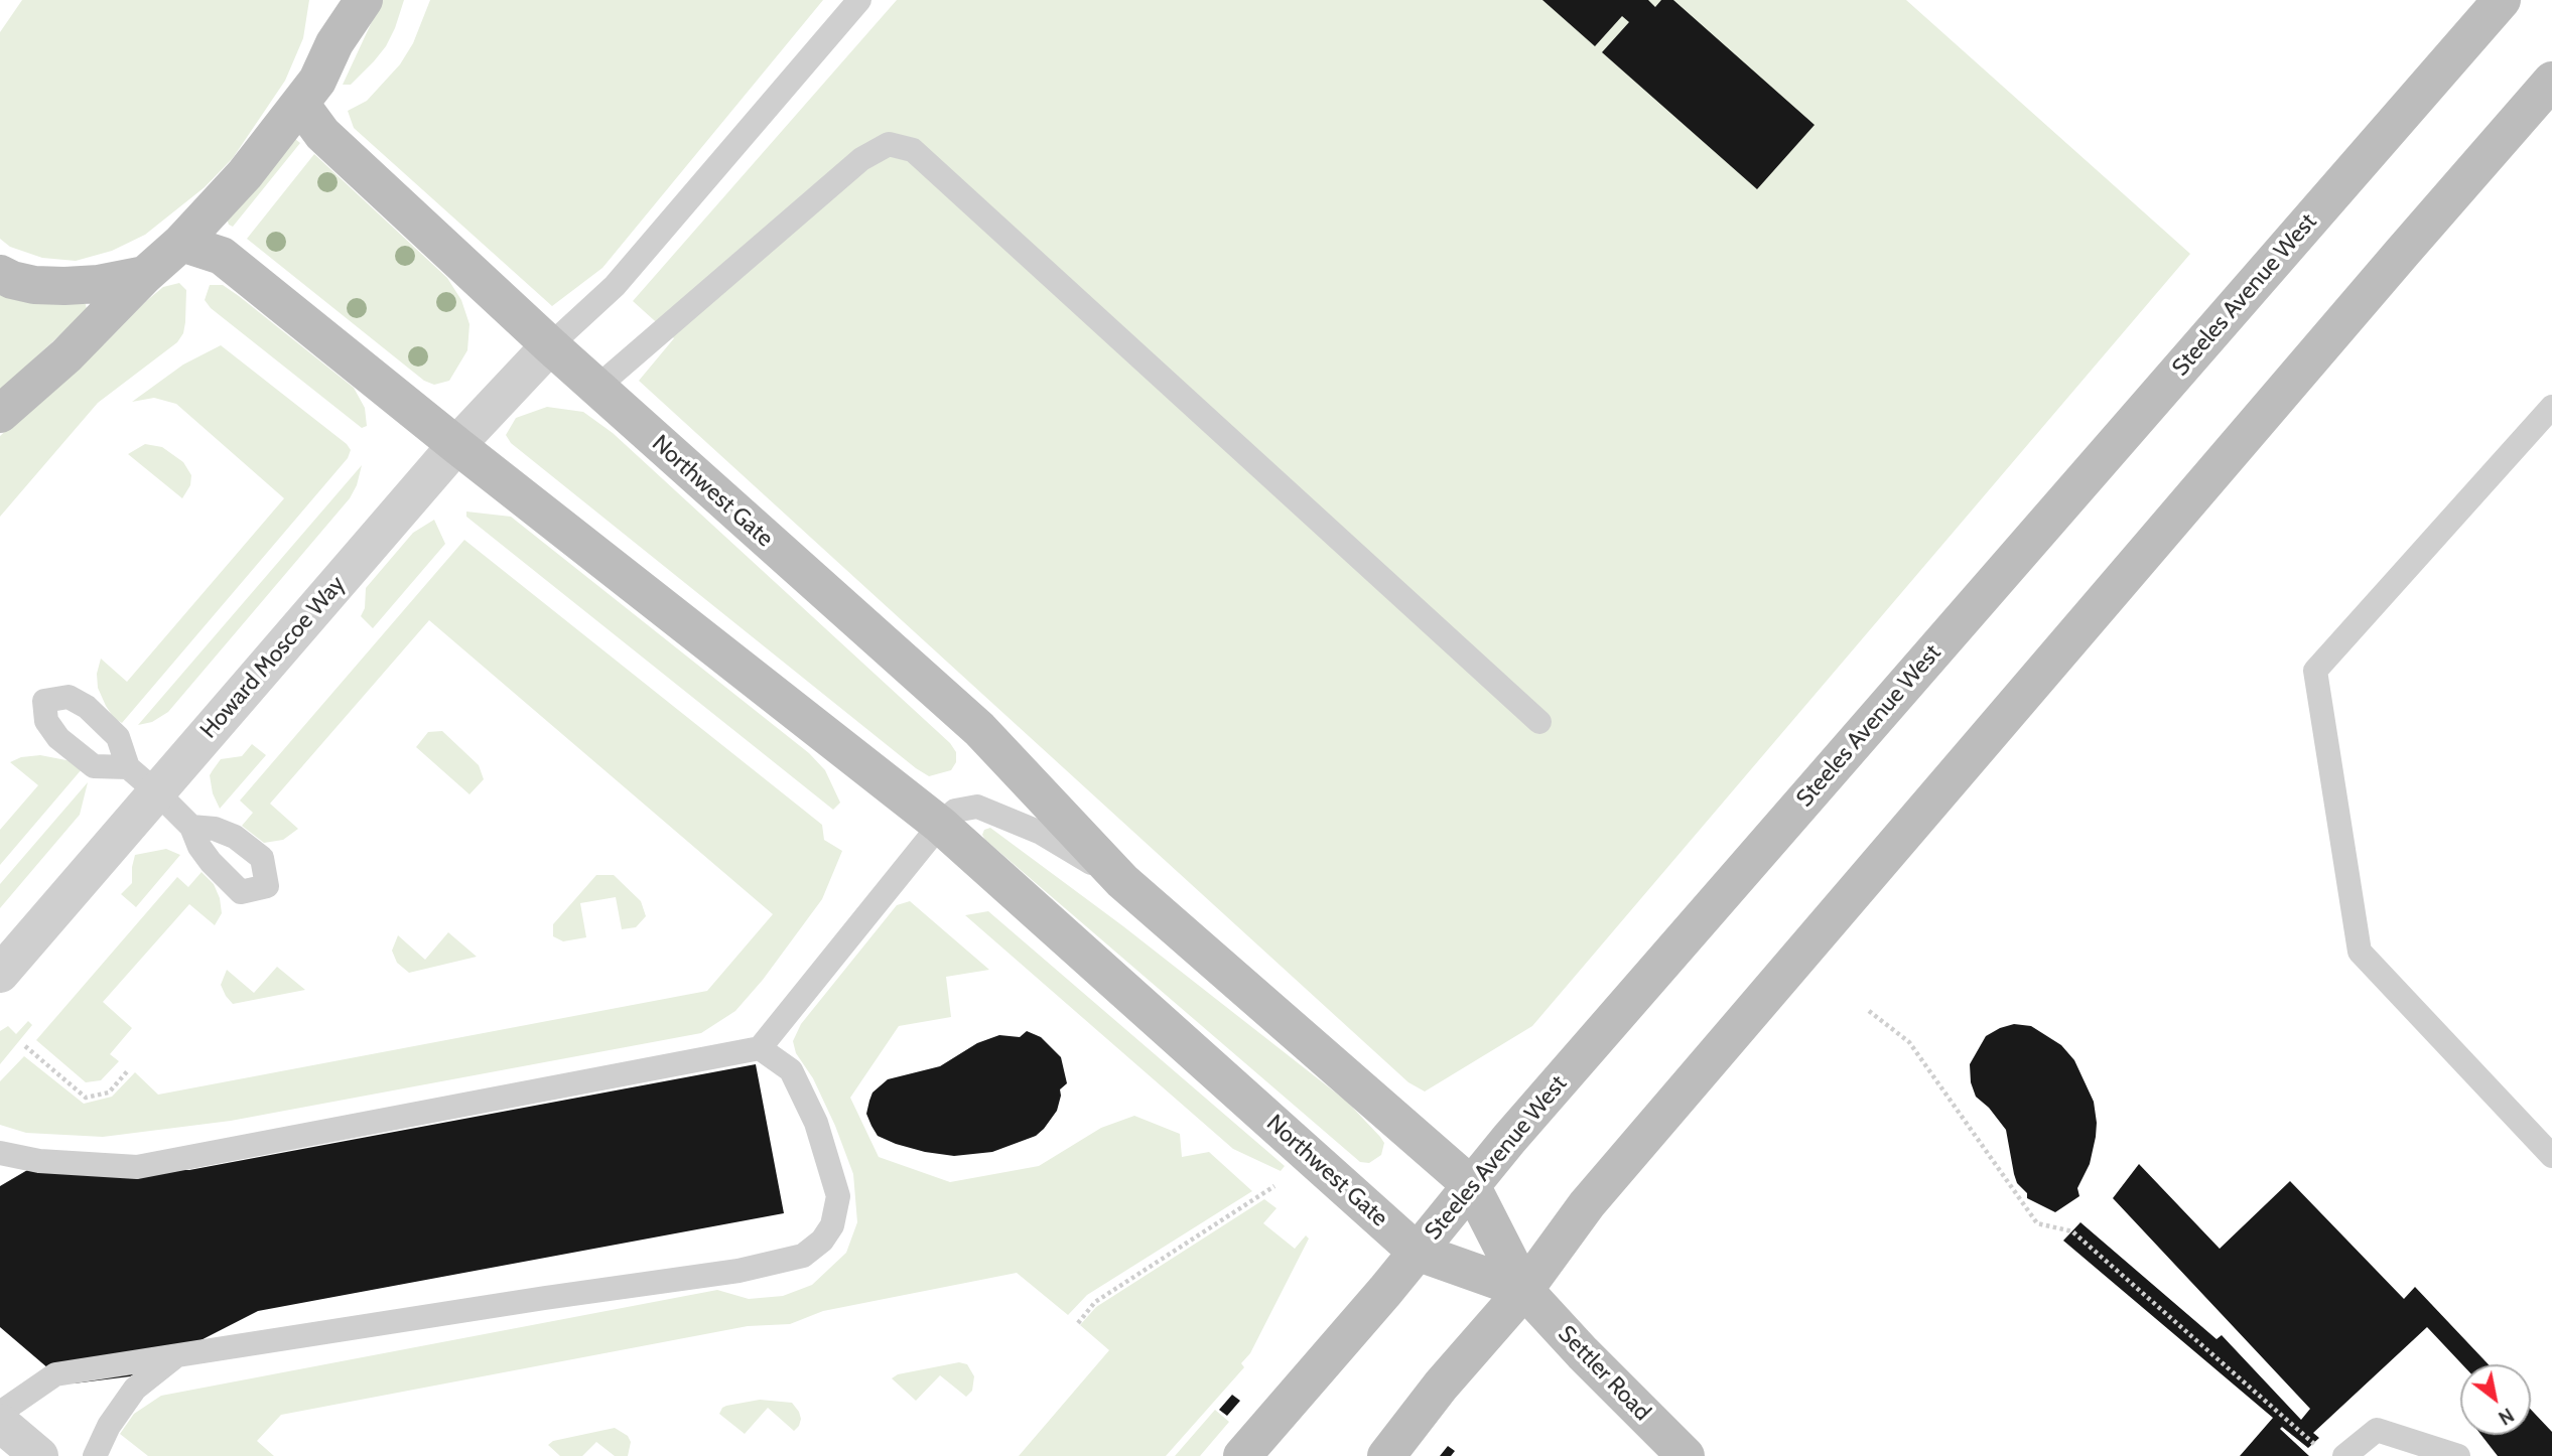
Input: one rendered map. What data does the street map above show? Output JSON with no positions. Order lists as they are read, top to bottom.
{
  "streets": {
    "street": [
      "Steeles Avenue West",
      "Northwest Gate",
      "Howard Moscoe Way",
      "Settler Road"
    ]
  },
  "crossings": [
    ["Steeles Avenue West", "Northwest Gate"],
    ["Northwest Gate", "Howard Moscoe Way"],
    ["Northwest Gate", "Settler Road"]
  ],
  "north": "bottom right"
}
